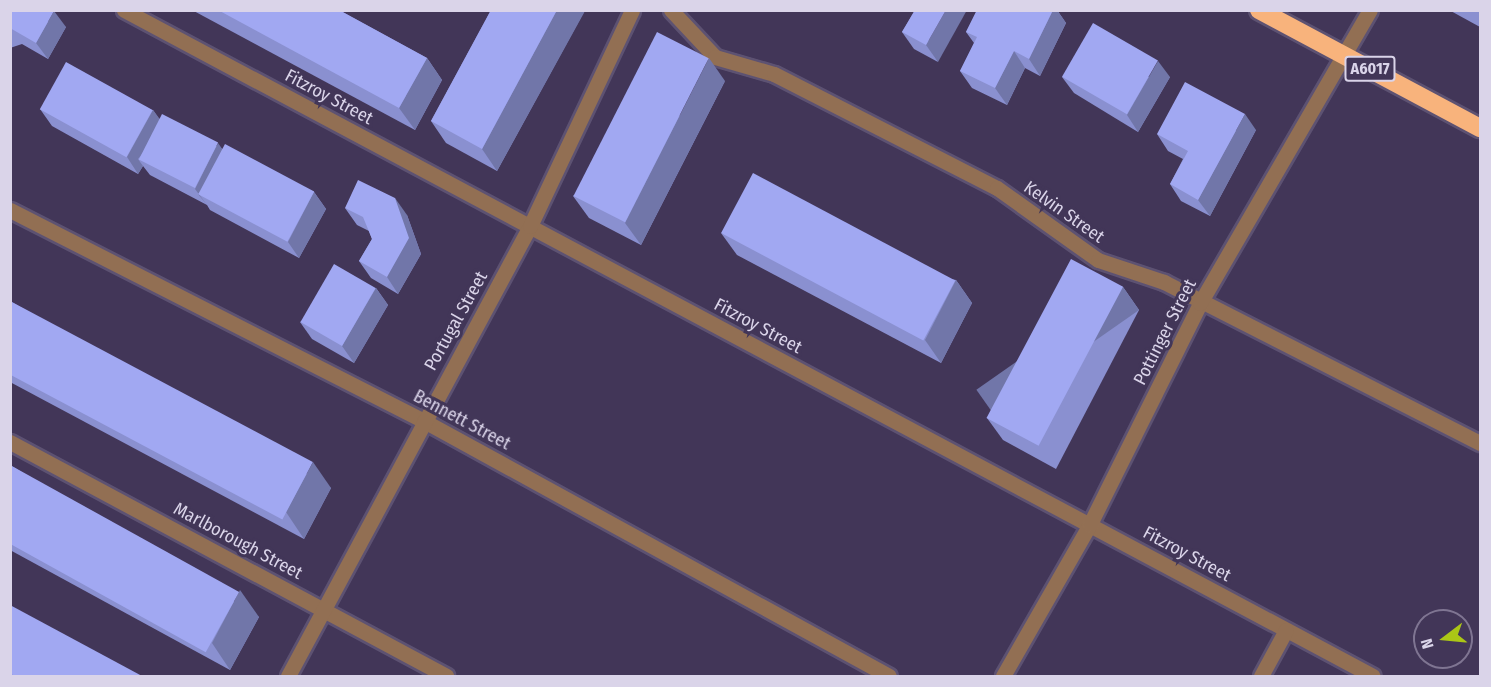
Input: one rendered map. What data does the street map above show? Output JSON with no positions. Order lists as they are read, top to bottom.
{
  "streets": {
    "highway": ["A6017"],
    "street": [
      "Fitzroy Street",
      "Kelvin Street",
      "Portugal Street",
      "Pottinger Street",
      "Bennett Street",
      "Marlborough Street"
    ]
  },
  "crossings": [
    ["A6017", "Pottinger Street"],
    ["Fitzroy Street", "Portugal Street"],
    ["Fitzroy Street", "Pottinger Street"],
    ["Kelvin Street", "Pottinger Street"],
    ["Portugal Street", "Bennett Street"],
    ["Portugal Street", "Marlborough Street"]
  ],
  "north": "left"
}
